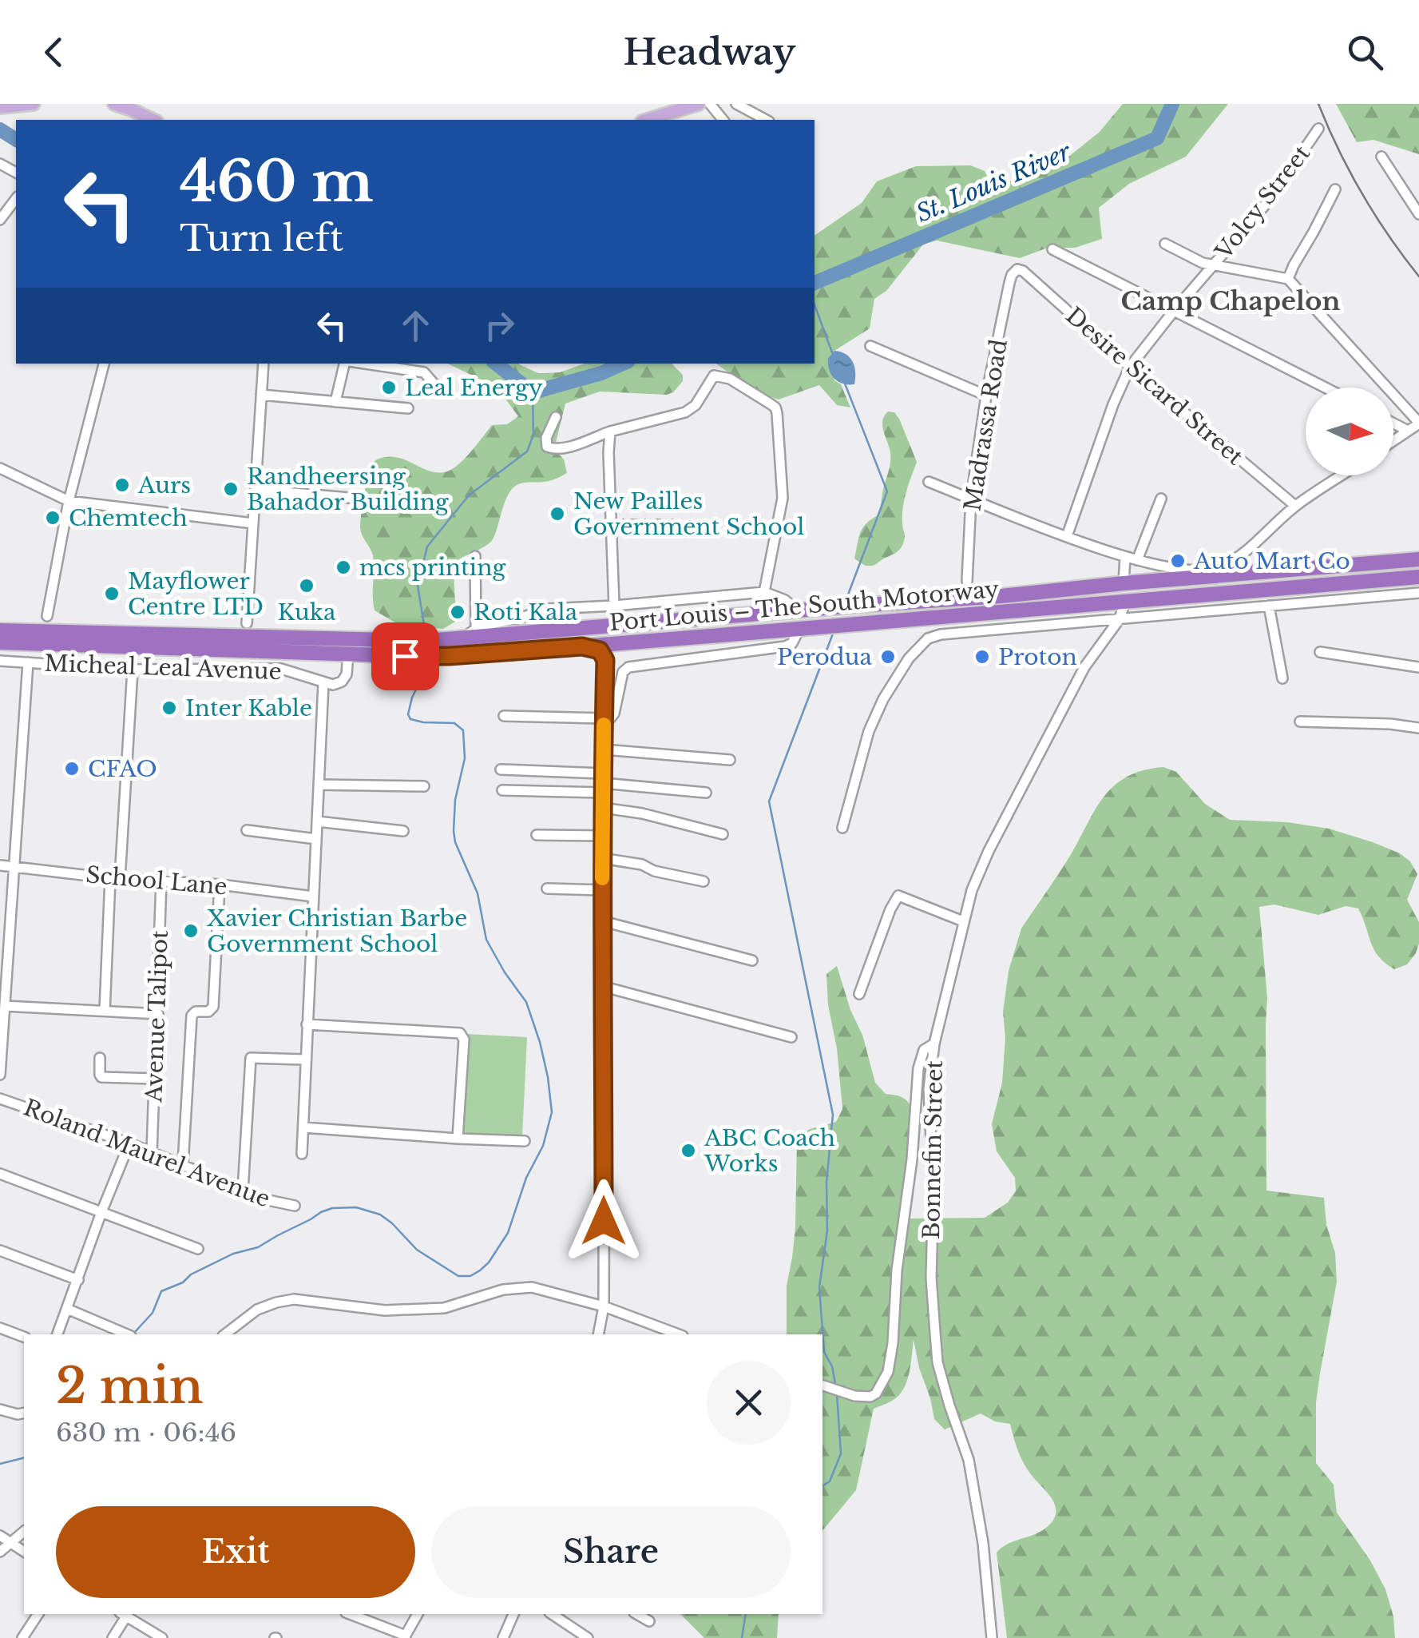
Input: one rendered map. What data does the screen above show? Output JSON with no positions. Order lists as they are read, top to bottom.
{
  "streets": {
    "highway": ["Port Louis – The South Motorway"],
    "street": [
      "Volcy Street",
      "Desire Sicard Street",
      "Madrassa Road",
      "Micheal Leal Avenue",
      "School Lane",
      "Avenue Talipot",
      "Bonnefin Street",
      "Roland Maurel Avenue"
    ]
  },
  "crossings": [
    ["Volcy Street", "Desire Sicard Street"],
    ["Desire Sicard Street", "Madrassa Road"],
    ["Port Louis – The South Motorway", "Bonnefin Street"],
    ["School Lane", "Avenue Talipot"],
    ["Avenue Talipot", "Roland Maurel Avenue"]
  ],
  "districts": ["Camp Chapelon"],
  "water": ["St. Louis River"],
  "places": [
    "Leal Energy",
    "Aurs",
    "Randheersing Bahador Building",
    "New Pailles Government School",
    "Chemtech",
    "Auto Mart Co",
    "mcs printing",
    "Kuka",
    "Mayflower Centre LTD",
    "Roti Kala",
    "Perodua",
    "Proton",
    "Inter Kable",
    "CFAO",
    "Xavier Christian Barbe Government School",
    "ABC Coach Works"
  ],
  "north": "right",
  "page": {
    "header": "Headway",
    "turn": ["460 m", "Turn left"],
    "heading": ["2 min", "630 m · 06:46"],
    "buttons": ["Exit", "Share"]
  }
}
